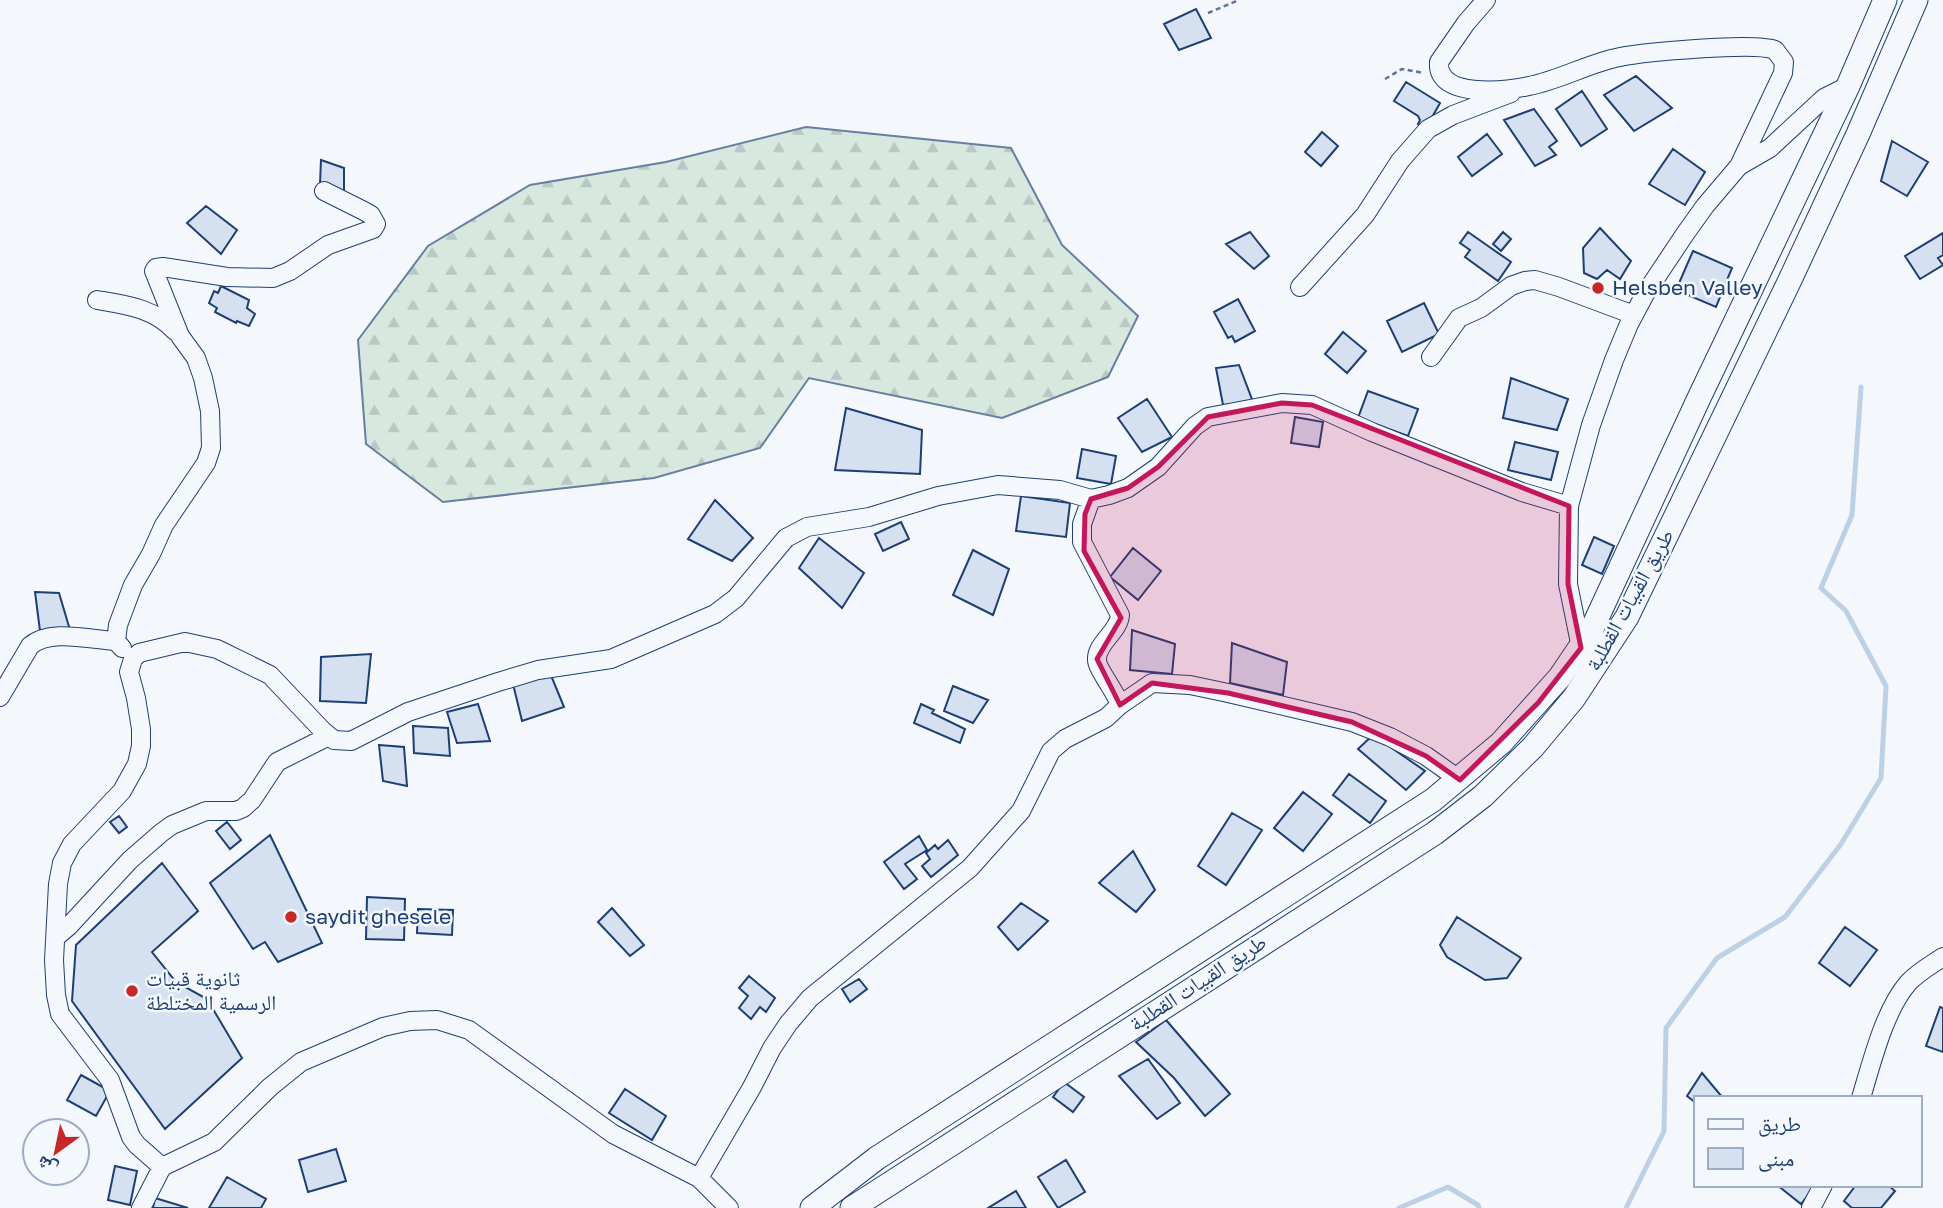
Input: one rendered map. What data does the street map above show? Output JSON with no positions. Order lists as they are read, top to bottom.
{
  "streets": {
    "main road": ["طريق القبيات القطلبة"]
  },
  "places": ["Helsben Valley", "saydit ghesele", "ثانوية قبيات الرسمية المختلطة"],
  "legend": ["طريق", "مبنى"],
  "north": "bottom left"
}
